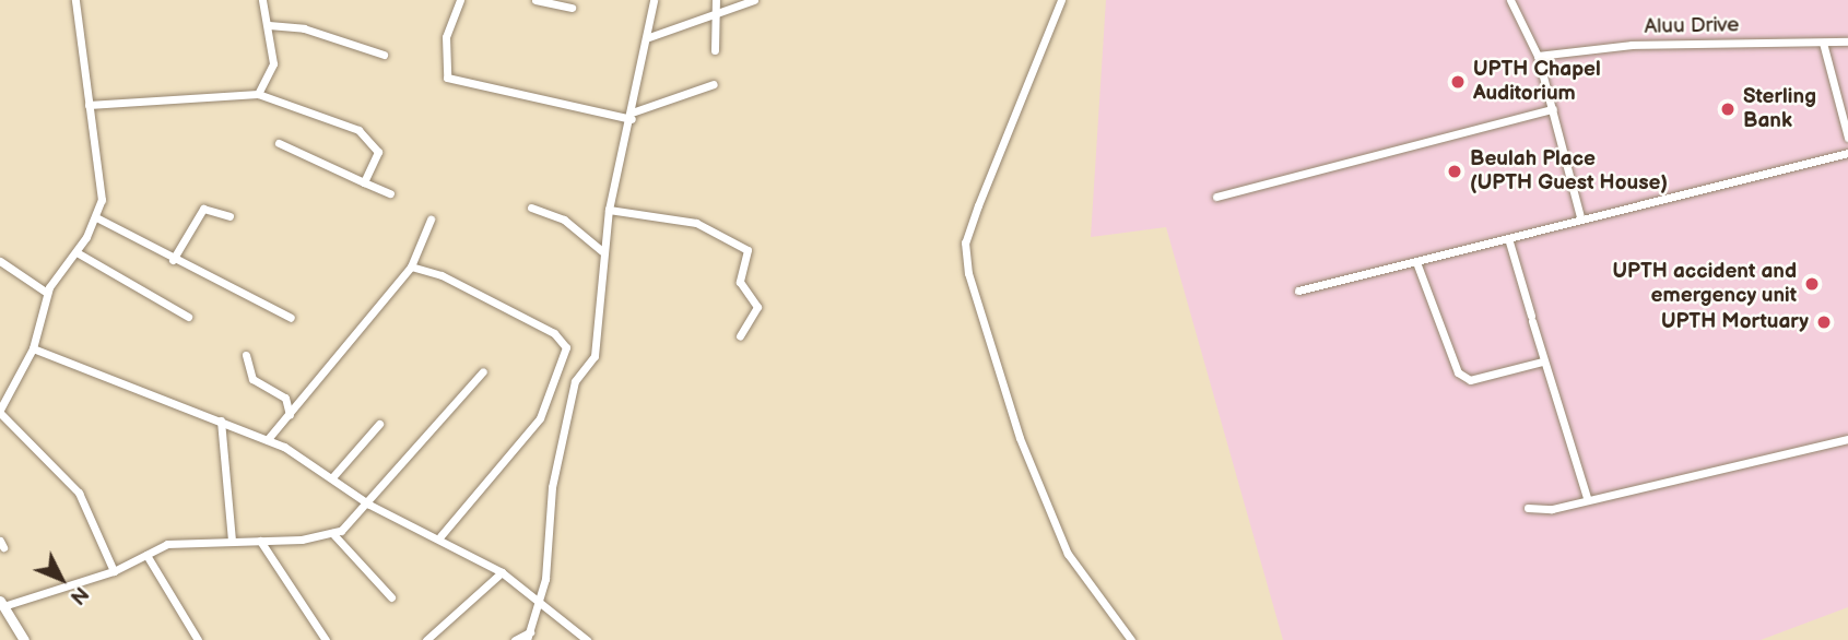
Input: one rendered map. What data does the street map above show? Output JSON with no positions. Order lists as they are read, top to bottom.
{
  "streets": {
    "street": ["Aluu Drive"]
  },
  "places": [
    "UPTH Chapel Auditorium",
    "Sterling Bank",
    "Beulah Place (UPTH Guest House)",
    "UPTH accident and emergency unit",
    "UPTH Mortuary"
  ],
  "north": "bottom right"
}
